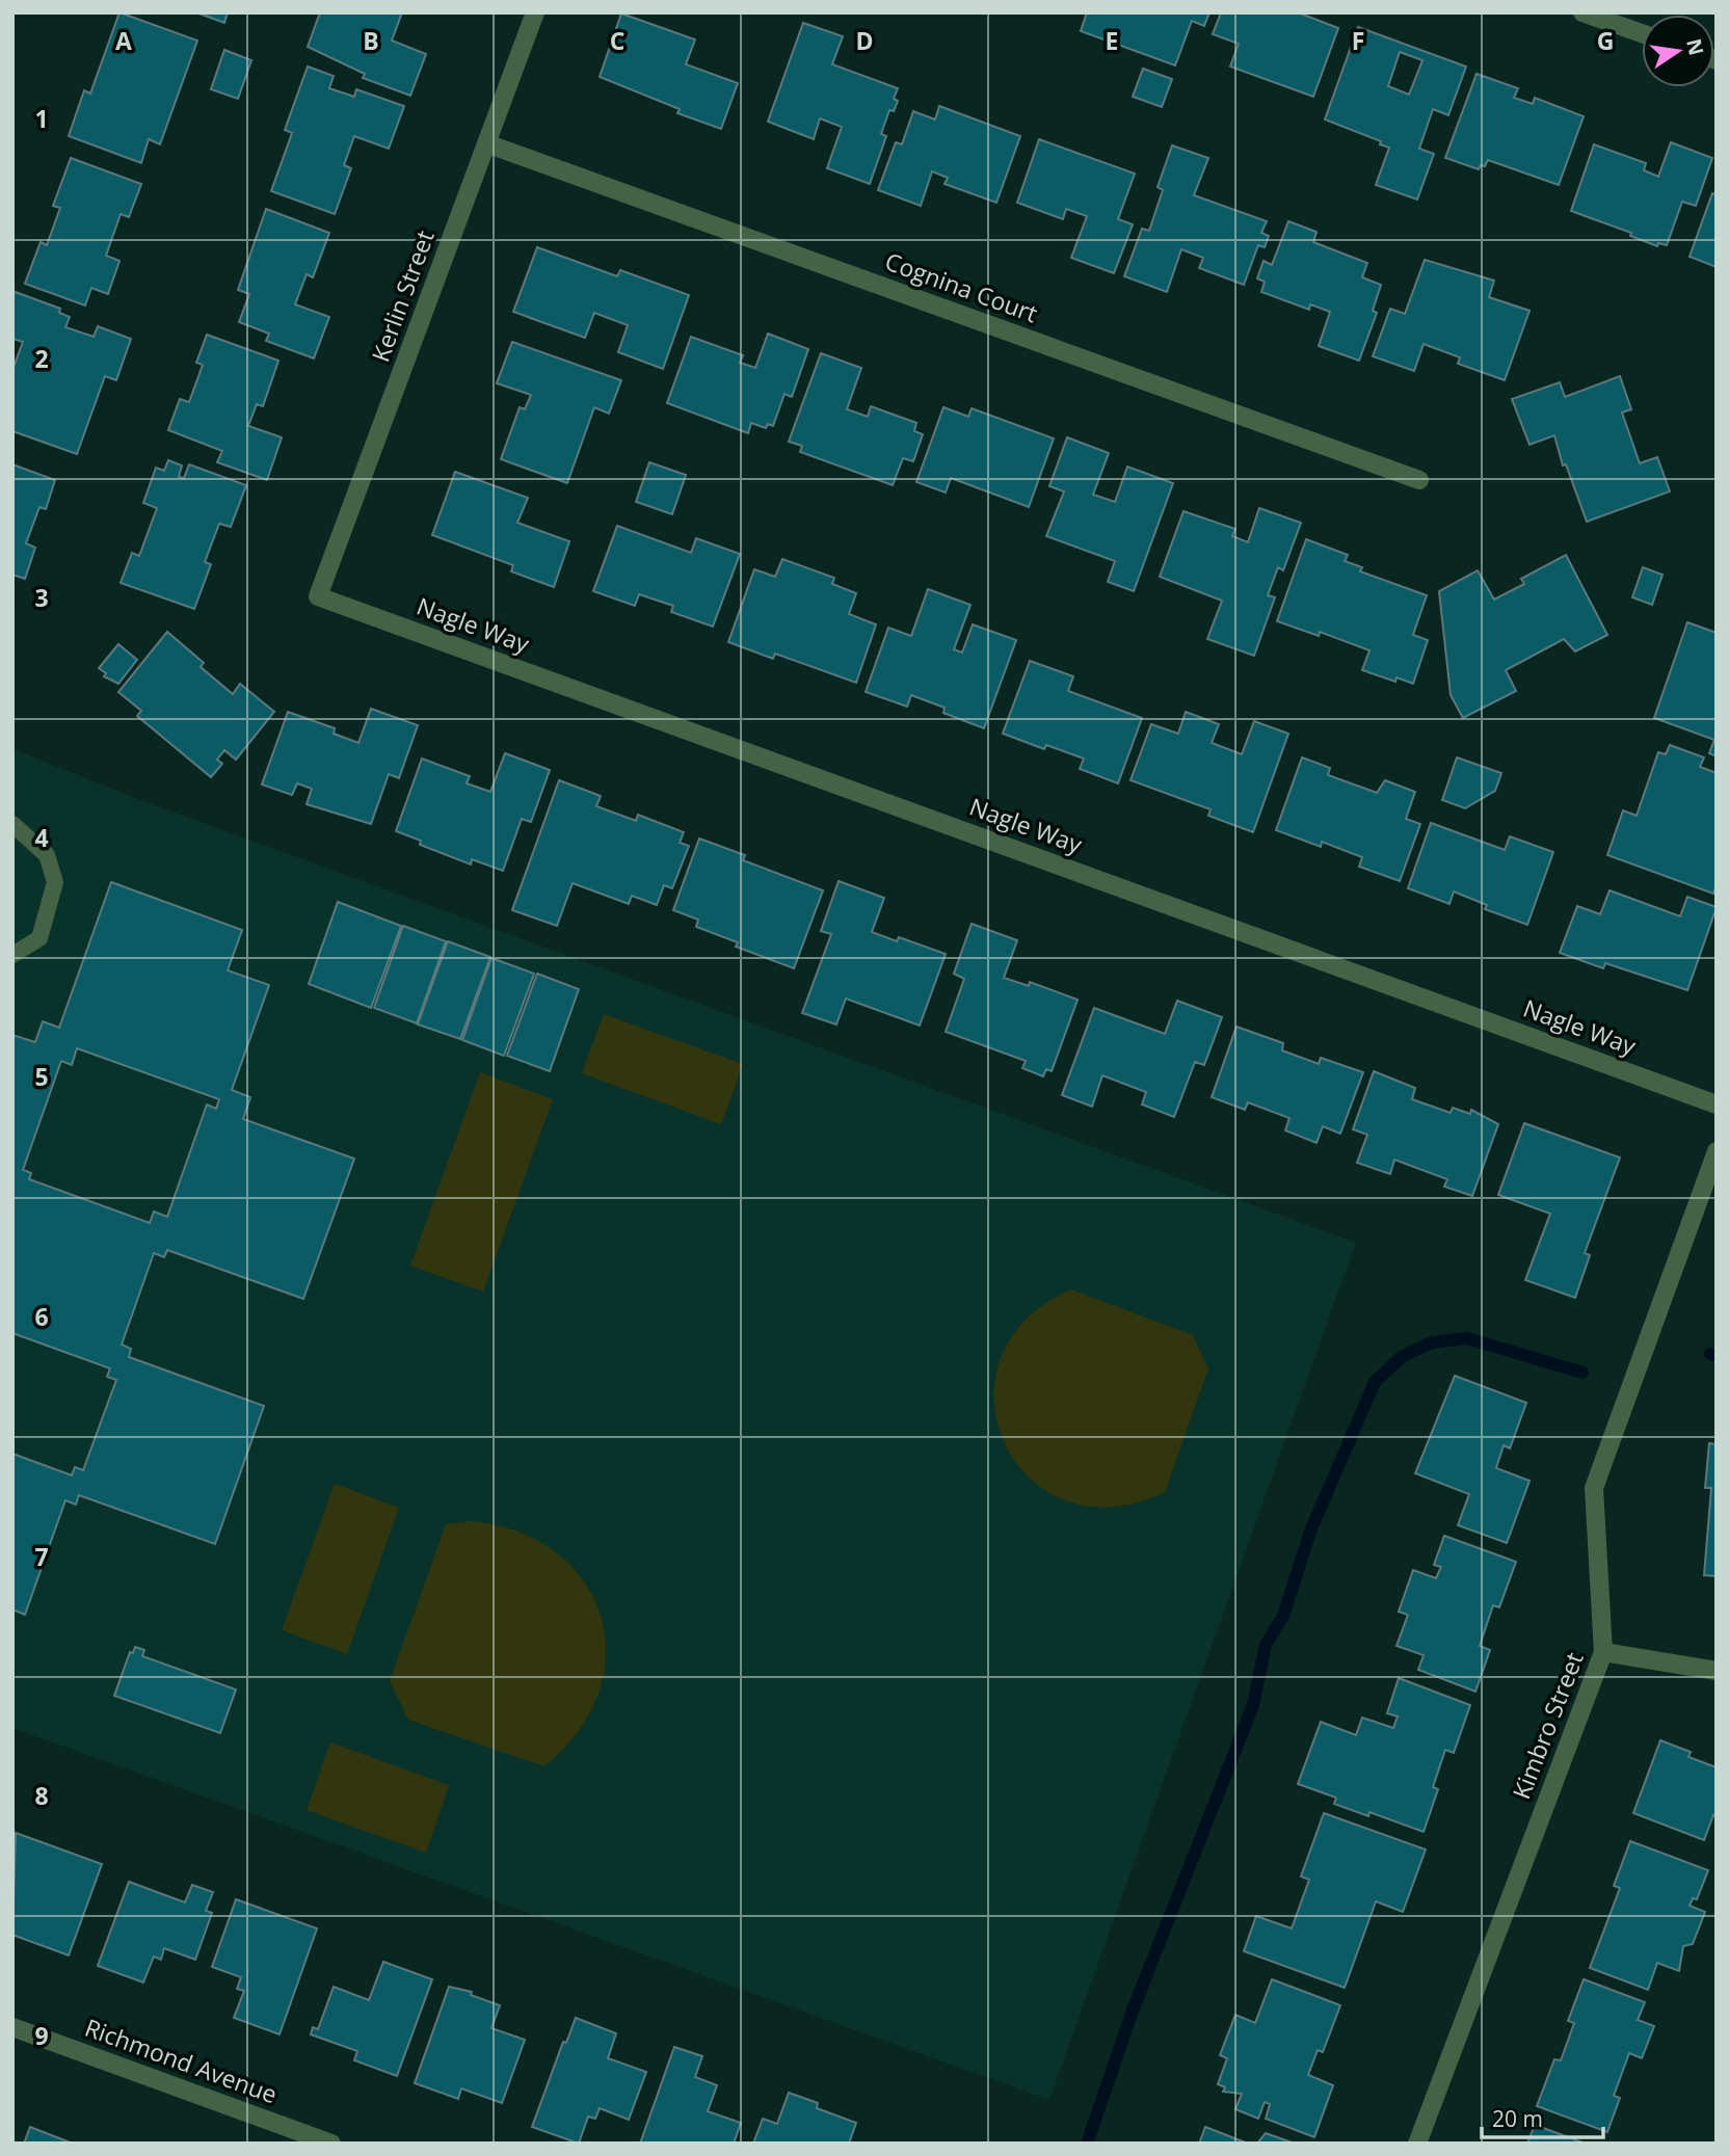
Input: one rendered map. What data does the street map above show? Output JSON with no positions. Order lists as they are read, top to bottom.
{
  "streets": {
    "street": [
      "Cognina Court",
      "Kerlin Street",
      "Nagle Way",
      "Kimbro Street",
      "Richmond Avenue"
    ]
  },
  "crossings": [
    ["Cognina Court", "Kerlin Street"],
    ["Kerlin Street", "Nagle Way"]
  ],
  "scale_bar": "20 m",
  "north": "right",
  "grid": {
    "columns": [
      "A",
      "B",
      "C",
      "D",
      "E",
      "F",
      "G"
    ],
    "rows": [
      "1",
      "2",
      "3",
      "4",
      "5",
      "6",
      "7",
      "8",
      "9"
    ]
  }
}
